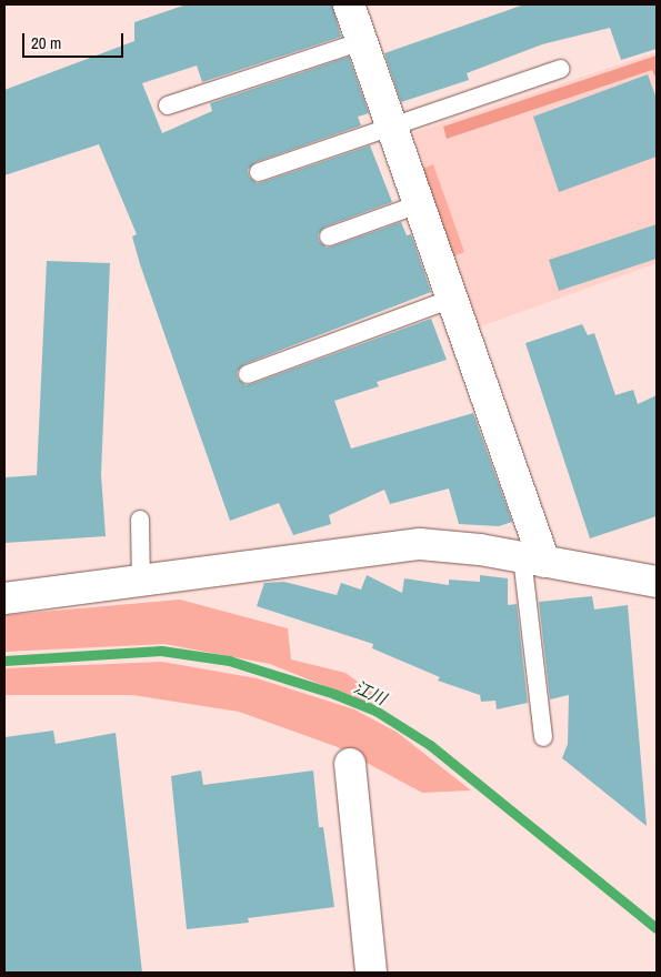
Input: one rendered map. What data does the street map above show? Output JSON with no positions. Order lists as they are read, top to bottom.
{
  "water": ["江川"],
  "scale_bar": "20 m"
}
